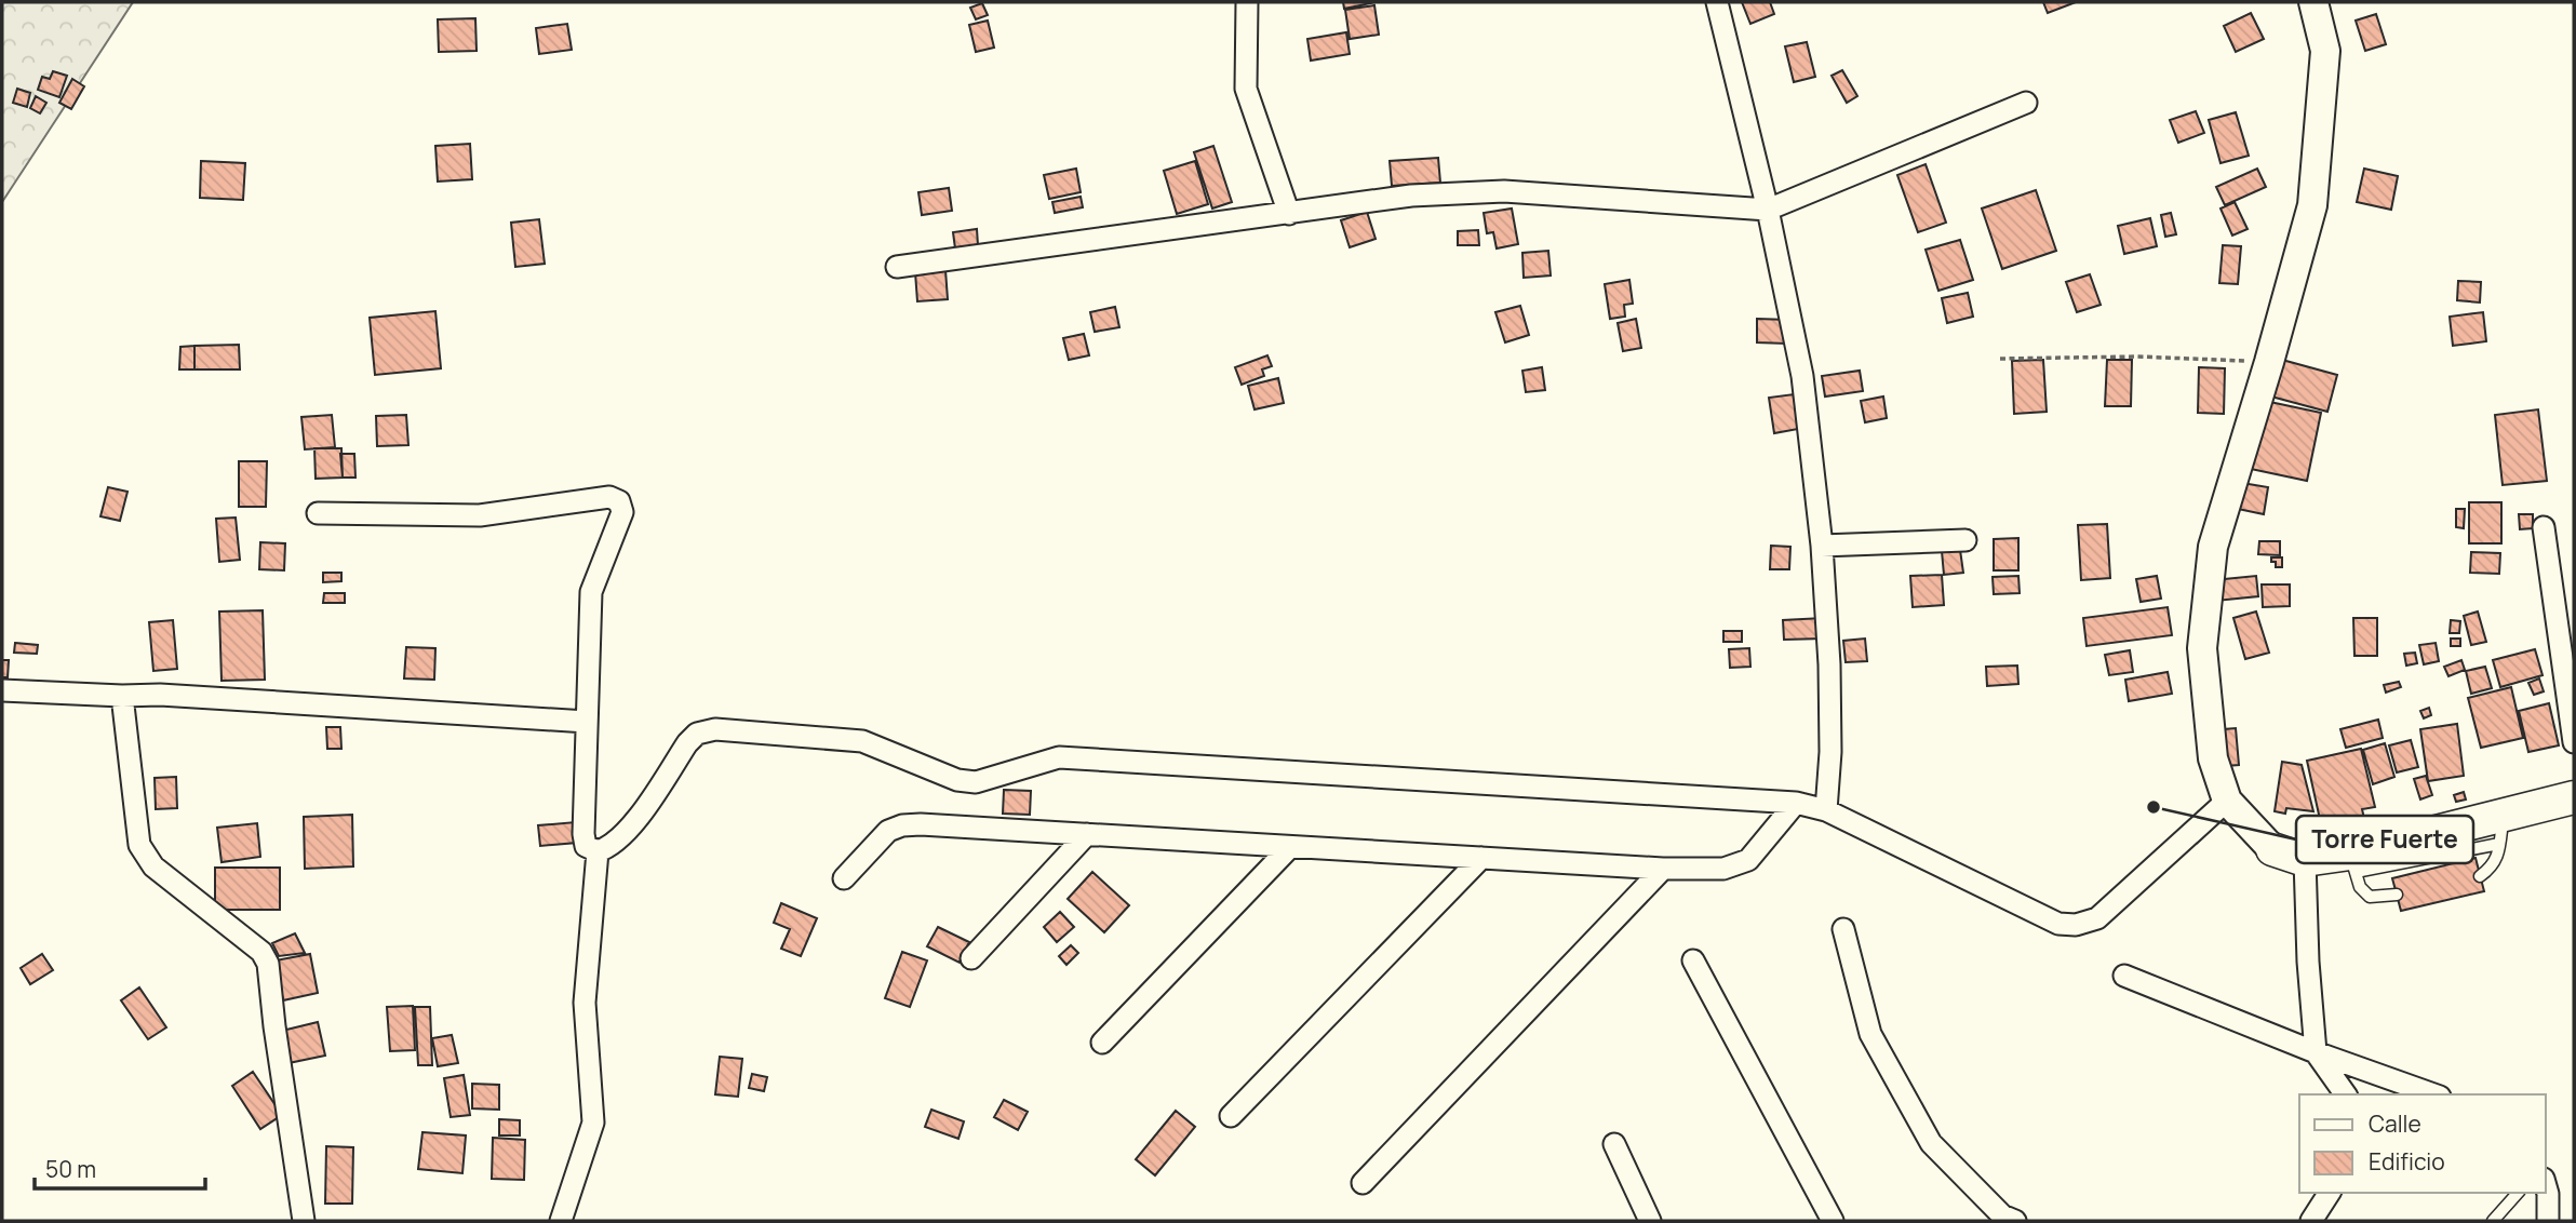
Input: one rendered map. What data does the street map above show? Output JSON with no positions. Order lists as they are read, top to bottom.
{
  "places": ["Torre Fuerte"],
  "legend": ["Calle", "Edificio"],
  "scale_bar": "50 m"
}
